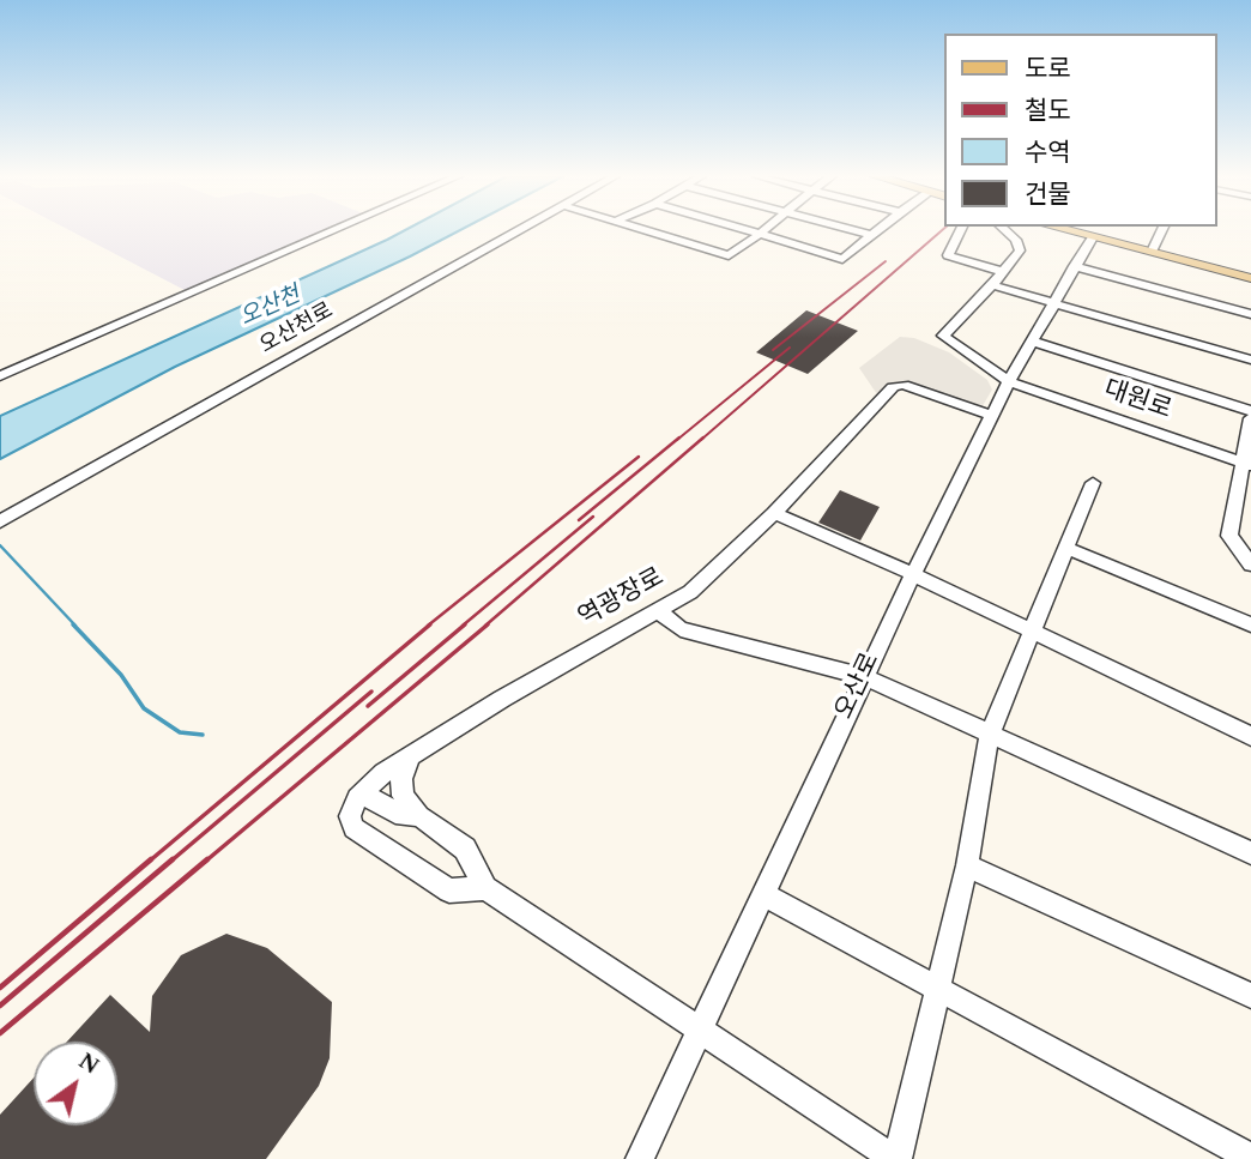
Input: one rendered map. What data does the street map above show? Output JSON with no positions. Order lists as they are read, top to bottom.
{
  "streets": {
    "street": [
      "오산천로",
      "대원로",
      "역광장로",
      "오산로"
    ]
  },
  "crossings": [
    ["대원로", "오산로"],
    ["역광장로", "오산로"]
  ],
  "water": ["오산천"],
  "legend": [
    "도로",
    "철도",
    "수역",
    "건물"
  ],
  "north": "top right"
}
